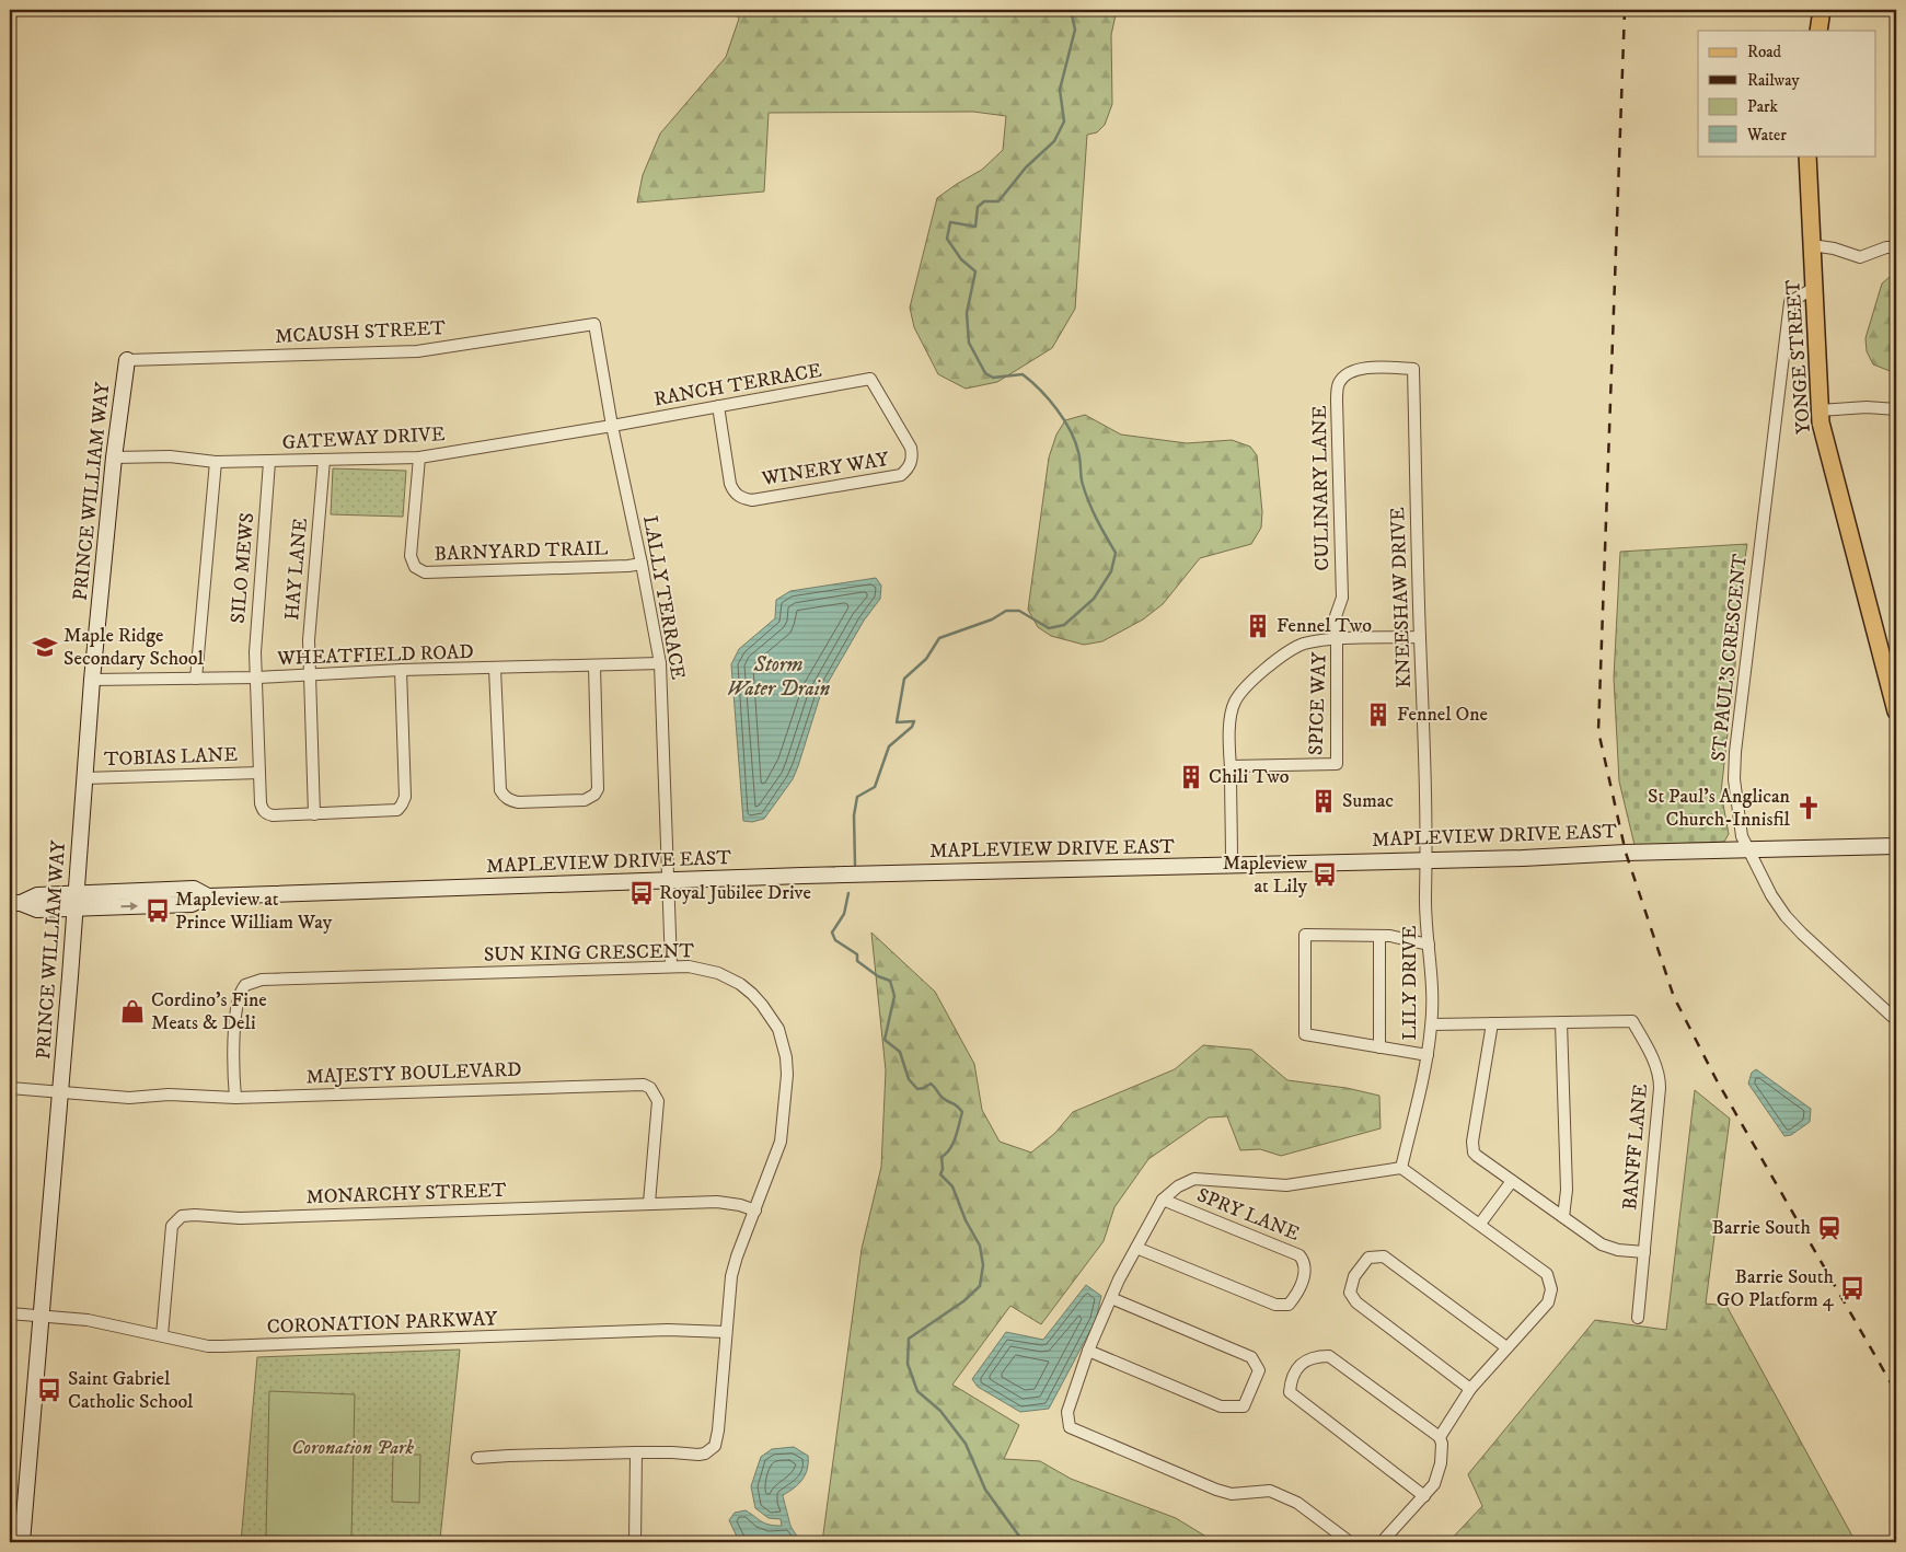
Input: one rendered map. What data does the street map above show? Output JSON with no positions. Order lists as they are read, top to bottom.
{
  "streets": {
    "main road": ["YONGE STREET", "PRINCE WILLIAM WAY", "MAPLEVIEW DRIVE EAST"],
    "street": [
      "MCAUSH STREET",
      "RANCH TERRACE",
      "GATEWAY DRIVE",
      "WINERY WAY",
      "CULINARY LANE",
      "BARNYARD TRAIL",
      "SILO MEWS",
      "HAY LANE",
      "LALLY TERRACE",
      "KNEESHAW DRIVE",
      "WHEATFIELD ROAD",
      "ST PAUL'S CRESCENT",
      "SPICE WAY",
      "TOBIAS LANE",
      "SUN KING CRESCENT",
      "LILY DRIVE",
      "MAJESTY BOULEVARD",
      "BANFF LANE",
      "MONARCHY STREET",
      "SPRY LANE",
      "CORONATION PARKWAY"
    ]
  },
  "crossings": [
    ["MCAUSH STREET", "PRINCE WILLIAM WAY"],
    ["MCAUSH STREET", "LALLY TERRACE"],
    ["YONGE STREET", "ST PAUL'S CRESCENT"],
    ["RANCH TERRACE", "GATEWAY DRIVE"],
    ["RANCH TERRACE", "WINERY WAY"],
    ["RANCH TERRACE", "LALLY TERRACE"],
    ["GATEWAY DRIVE", "PRINCE WILLIAM WAY"],
    ["GATEWAY DRIVE", "BARNYARD TRAIL"],
    ["GATEWAY DRIVE", "SILO MEWS"],
    ["GATEWAY DRIVE", "HAY LANE"],
    ["GATEWAY DRIVE", "LALLY TERRACE"],
    ["CULINARY LANE", "KNEESHAW DRIVE"],
    ["CULINARY LANE", "SPICE WAY"],
    ["PRINCE WILLIAM WAY", "WHEATFIELD ROAD"],
    ["PRINCE WILLIAM WAY", "TOBIAS LANE"],
    ["PRINCE WILLIAM WAY", "MAPLEVIEW DRIVE EAST"],
    ["PRINCE WILLIAM WAY", "MAJESTY BOULEVARD"],
    ["PRINCE WILLIAM WAY", "CORONATION PARKWAY"],
    ["BARNYARD TRAIL", "LALLY TERRACE"],
    ["SILO MEWS", "HAY LANE"],
    ["SILO MEWS", "WHEATFIELD ROAD"],
    ["SILO MEWS", "TOBIAS LANE"],
    ["HAY LANE", "WHEATFIELD ROAD"],
    ["LALLY TERRACE", "WHEATFIELD ROAD"],
    ["LALLY TERRACE", "MAPLEVIEW DRIVE EAST"],
    ["KNEESHAW DRIVE", "MAPLEVIEW DRIVE EAST"],
    ["KNEESHAW DRIVE", "LILY DRIVE"],
    ["ST PAUL'S CRESCENT", "MAPLEVIEW DRIVE EAST"],
    ["MAPLEVIEW DRIVE EAST", "LILY DRIVE"],
    ["SUN KING CRESCENT", "MAJESTY BOULEVARD"],
    ["SUN KING CRESCENT", "MONARCHY STREET"],
    ["SUN KING CRESCENT", "CORONATION PARKWAY"],
    ["LILY DRIVE", "BANFF LANE"],
    ["MAJESTY BOULEVARD", "MONARCHY STREET"],
    ["MONARCHY STREET", "CORONATION PARKWAY"]
  ],
  "water": ["Storm Water Drain"],
  "parks": ["Coronation Park"],
  "places": {
    "building": [
      "Fennel Two",
      "Fennel One",
      "Chili Two",
      "Sumac"
    ],
    "school or university": ["Maple Ridge Secondary School"],
    "church": ["St Paul's Anglican Church-Innisfil"],
    "bus stop": [
      "Mapleview at Lily",
      "Royal Jubilee Drive",
      "Mapleview at Prince William Way",
      "Barrie South GO Platform 4",
      "Saint Gabriel Catholic School"
    ],
    "shop": ["Cordino's Fine Meats & Deli"],
    "station": ["Barrie South"]
  },
  "legend": [
    "Road",
    "Railway",
    "Park",
    "Water"
  ]
}
